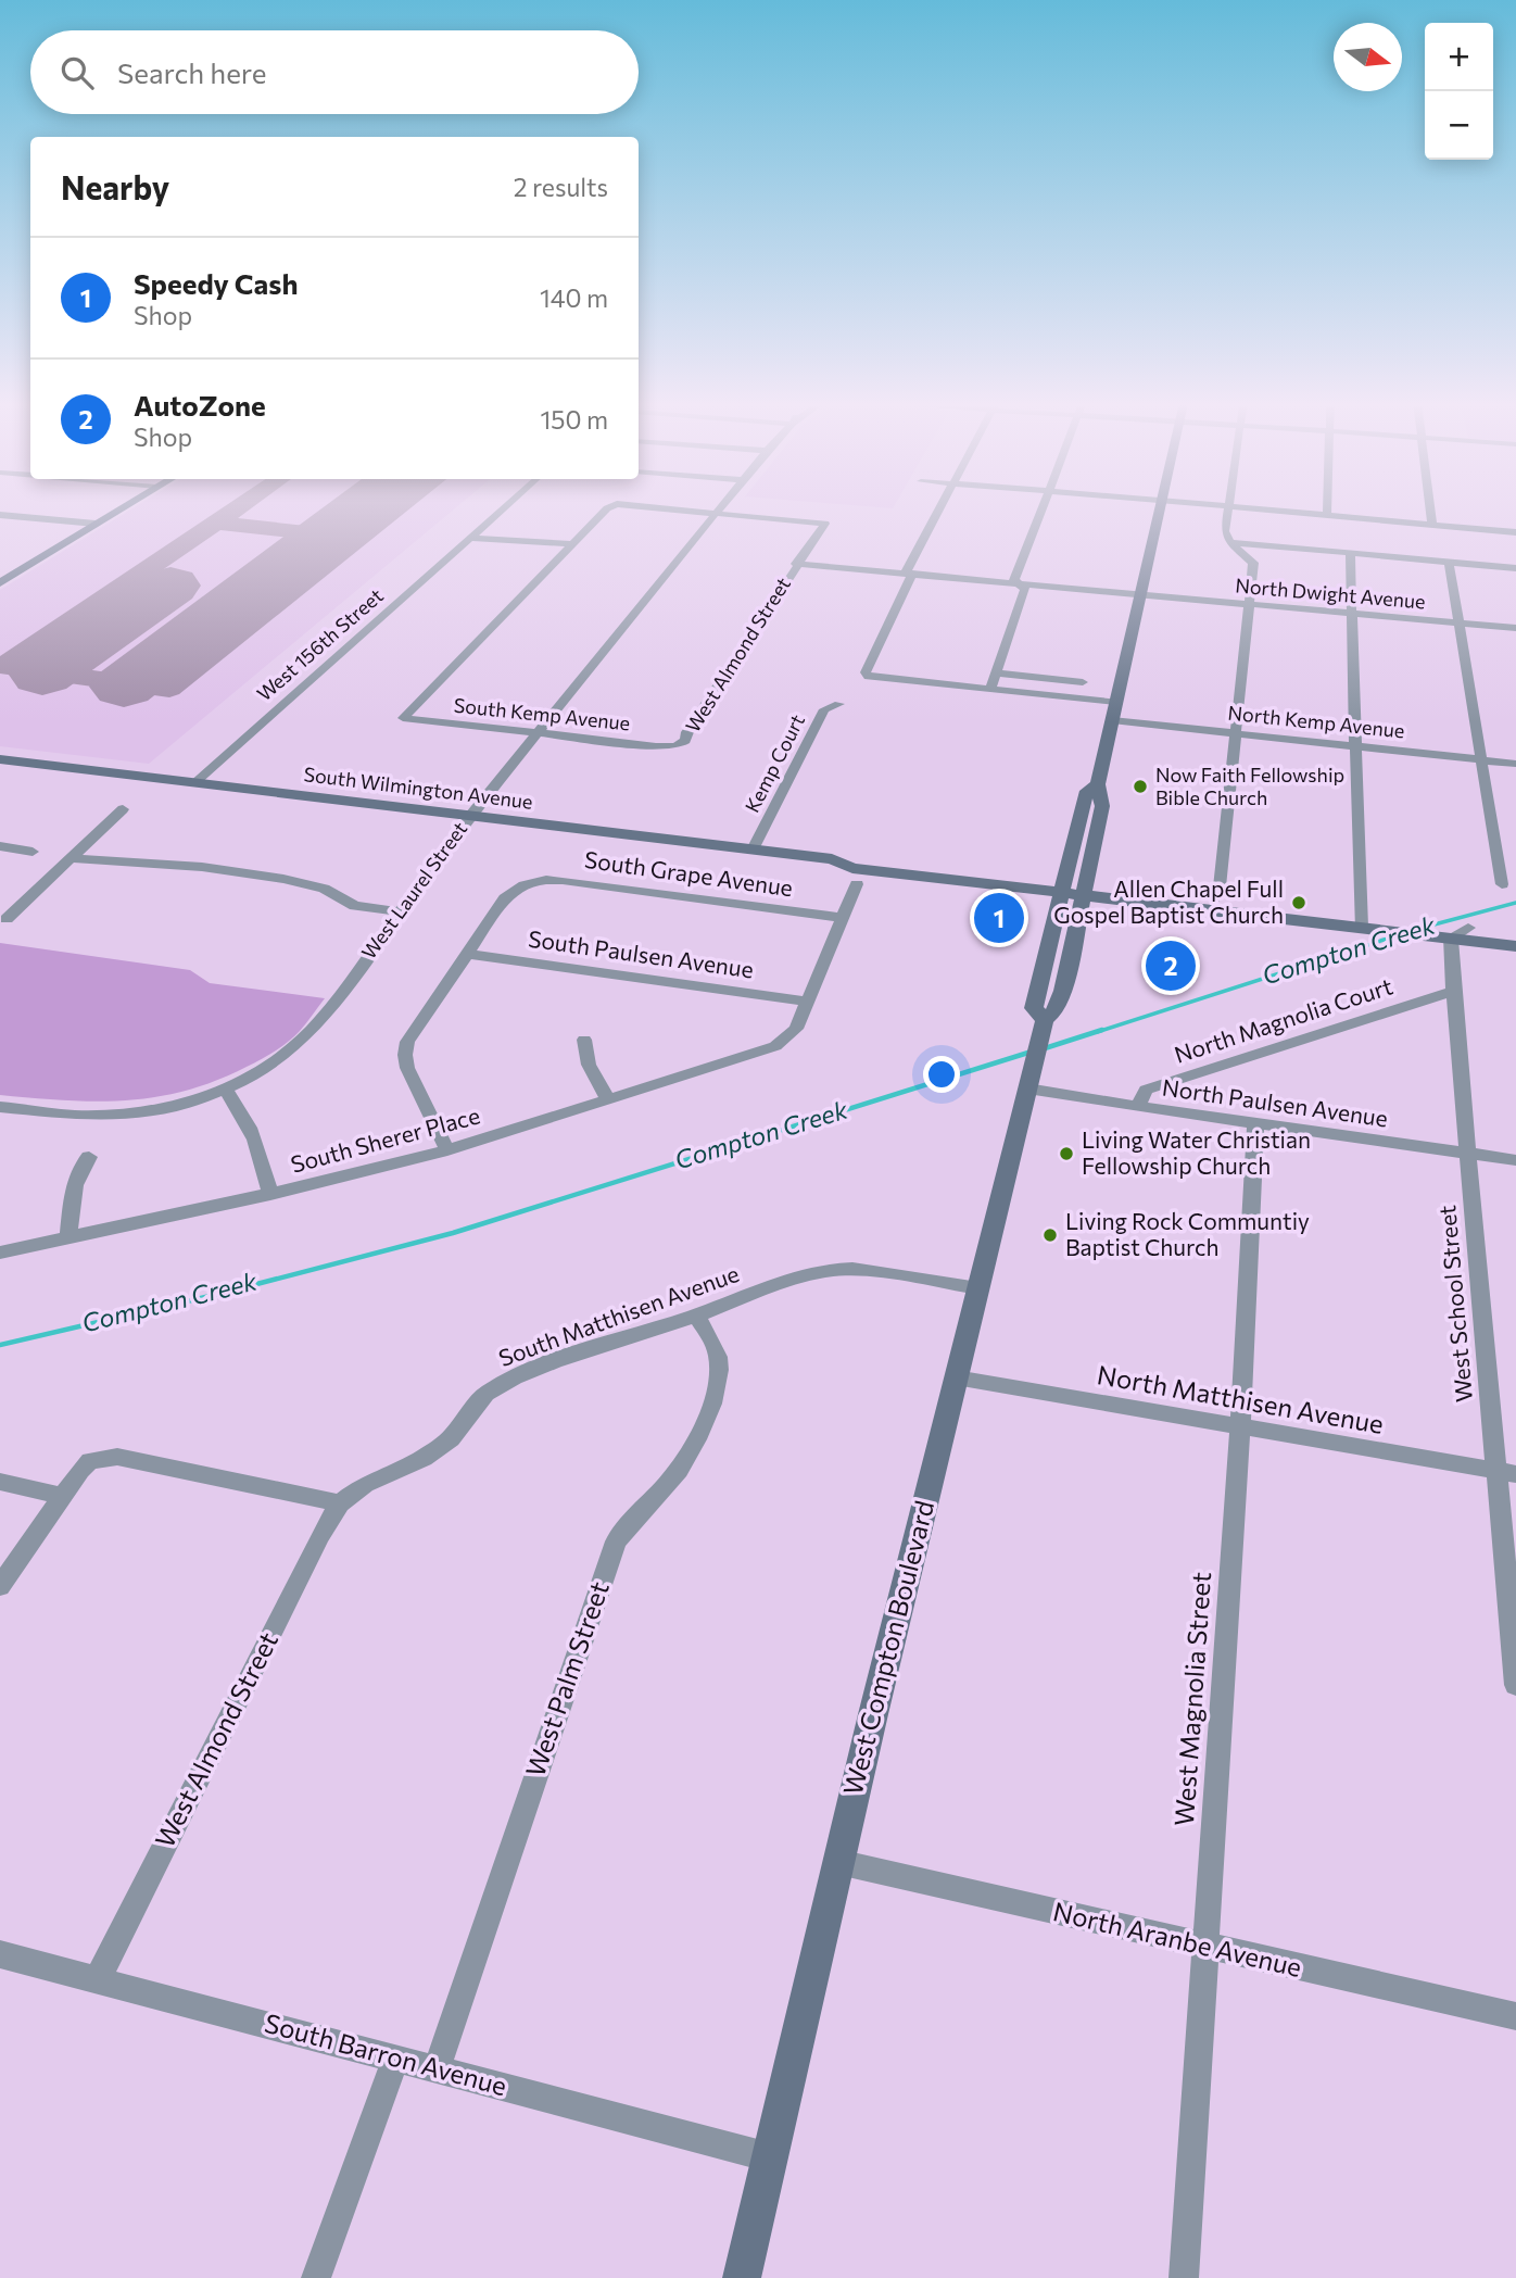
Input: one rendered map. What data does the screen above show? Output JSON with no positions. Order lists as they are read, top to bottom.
{
  "streets": {
    "main road": ["South Wilmington Avenue", "West Compton Boulevard"],
    "street": [
      "North Dwight Avenue",
      "West 156th Street",
      "West Almond Street",
      "South Kemp Avenue",
      "North Kemp Avenue",
      "Kemp Court",
      "South Grape Avenue",
      "West Laurel Street",
      "South Paulsen Avenue",
      "North Magnolia Court",
      "North Paulsen Avenue",
      "South Sherer Place",
      "West School Street",
      "South Matthisen Avenue",
      "North Matthisen Avenue",
      "West Palm Street",
      "West Magnolia Street",
      "North Aranbe Avenue",
      "South Barron Avenue"
    ]
  },
  "crossings": [
    ["North Dwight Avenue", "West Almond Street"],
    ["North Dwight Avenue", "West Compton Boulevard"],
    ["West 156th Street", "South Wilmington Avenue"],
    ["West Almond Street", "South Kemp Avenue"],
    ["West Almond Street", "West Laurel Street"],
    ["West Almond Street", "South Matthisen Avenue"],
    ["West Almond Street", "South Barron Avenue"],
    ["South Kemp Avenue", "West Laurel Street"],
    ["North Kemp Avenue", "West Compton Boulevard"],
    ["Kemp Court", "South Wilmington Avenue"],
    ["South Wilmington Avenue", "West Laurel Street"],
    ["South Wilmington Avenue", "West Compton Boulevard"],
    ["South Grape Avenue", "South Paulsen Avenue"],
    ["South Paulsen Avenue", "South Sherer Place"],
    ["North Magnolia Court", "North Paulsen Avenue"],
    ["North Magnolia Court", "West School Street"],
    ["North Paulsen Avenue", "West School Street"],
    ["North Paulsen Avenue", "West Compton Boulevard"],
    ["North Paulsen Avenue", "West Magnolia Street"],
    ["West School Street", "North Matthisen Avenue"],
    ["South Matthisen Avenue", "West Compton Boulevard"],
    ["South Matthisen Avenue", "West Palm Street"],
    ["North Matthisen Avenue", "West Compton Boulevard"],
    ["North Matthisen Avenue", "West Magnolia Street"],
    ["West Compton Boulevard", "North Aranbe Avenue"],
    ["West Compton Boulevard", "South Barron Avenue"],
    ["West Palm Street", "South Barron Avenue"],
    ["West Magnolia Street", "North Aranbe Avenue"]
  ],
  "water": ["Compton Creek"],
  "places": [
    "Now Faith Fellowship Bible Church",
    "Allen Chapel Full Gospel Baptist Church",
    "Living Water Christian Fellowship Church",
    "Living Rock Communtiy Baptist Church"
  ],
  "north": "right",
  "page": {
    "map_buttons": ["+", "−"],
    "search": "Search here",
    "heading": ["Nearby", "2 results"],
    "list": [
      {
        "mark": "1",
        "name": "Speedy Cash",
        "note": "Shop",
        "value": "140 m"
      },
      {
        "mark": "2",
        "name": "AutoZone",
        "note": "Shop",
        "value": "150 m"
      }
    ],
    "pins": ["1", "2"]
  }
}
